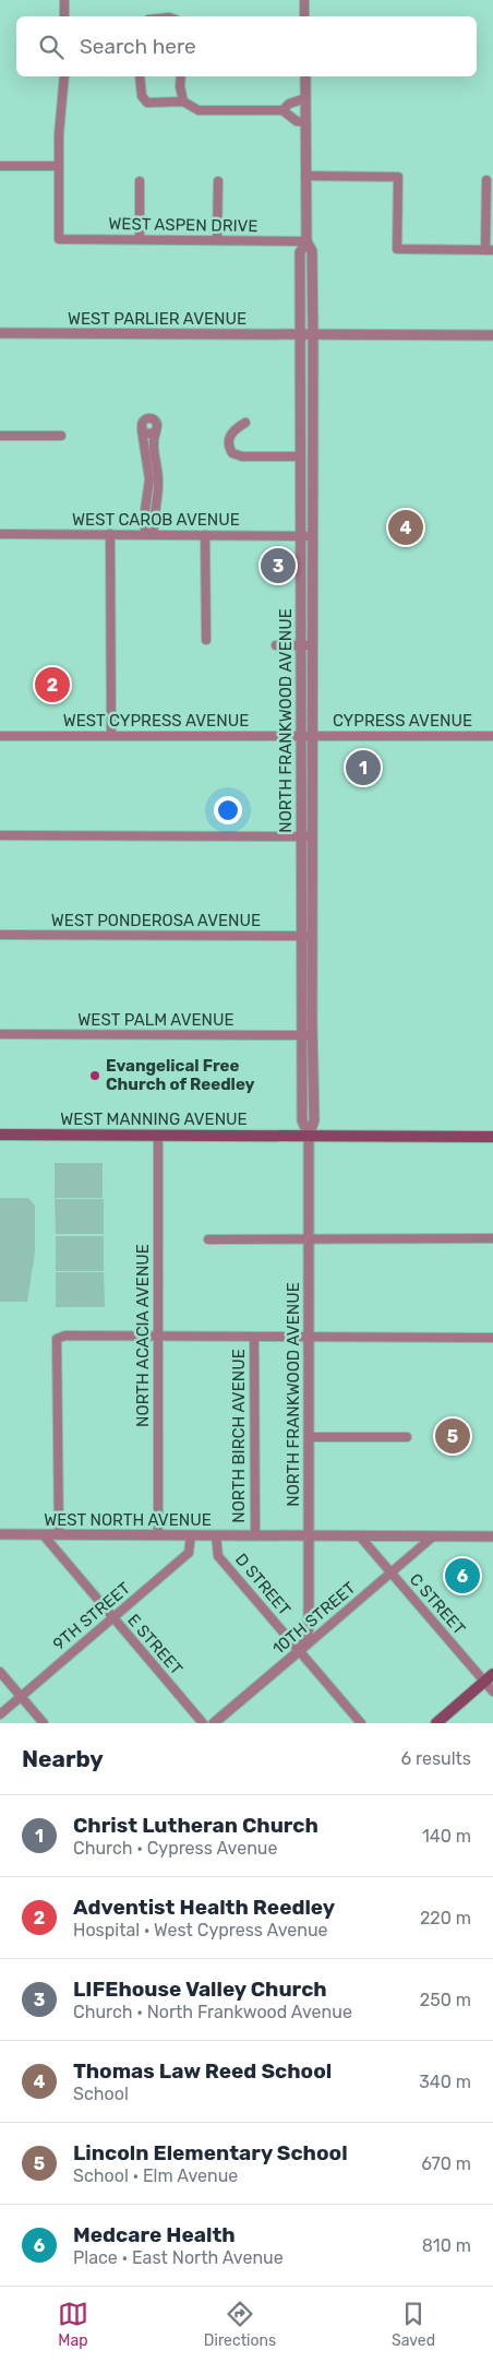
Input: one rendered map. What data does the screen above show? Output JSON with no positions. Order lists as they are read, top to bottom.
{
  "streets": {
    "main road": ["WEST MANNING AVENUE"],
    "street": [
      "WEST ASPEN DRIVE",
      "WEST PARLIER AVENUE",
      "WEST CAROB AVENUE",
      "WEST CYPRESS AVENUE",
      "NORTH FRANKWOOD AVENUE",
      "CYPRESS AVENUE",
      "WEST PONDEROSA AVENUE",
      "WEST PALM AVENUE",
      "NORTH ACACIA AVENUE",
      "NORTH BIRCH AVENUE",
      "WEST NORTH AVENUE",
      "D STREET",
      "C STREET",
      "9TH STREET",
      "10TH STREET",
      "E STREET"
    ]
  },
  "crossings": [
    ["WEST ASPEN DRIVE", "NORTH FRANKWOOD AVENUE"],
    ["WEST PARLIER AVENUE", "NORTH FRANKWOOD AVENUE"],
    ["WEST CAROB AVENUE", "NORTH FRANKWOOD AVENUE"],
    ["WEST CYPRESS AVENUE", "NORTH FRANKWOOD AVENUE"],
    ["WEST CYPRESS AVENUE", "CYPRESS AVENUE"],
    ["NORTH FRANKWOOD AVENUE", "CYPRESS AVENUE"],
    ["NORTH FRANKWOOD AVENUE", "WEST PONDEROSA AVENUE"],
    ["NORTH FRANKWOOD AVENUE", "WEST PALM AVENUE"],
    ["NORTH FRANKWOOD AVENUE", "WEST MANNING AVENUE"],
    ["NORTH FRANKWOOD AVENUE", "WEST NORTH AVENUE"],
    ["NORTH FRANKWOOD AVENUE", "D STREET"],
    ["NORTH FRANKWOOD AVENUE", "10TH STREET"],
    ["WEST MANNING AVENUE", "NORTH ACACIA AVENUE"],
    ["NORTH ACACIA AVENUE", "WEST NORTH AVENUE"],
    ["NORTH BIRCH AVENUE", "WEST NORTH AVENUE"],
    ["WEST NORTH AVENUE", "D STREET"],
    ["WEST NORTH AVENUE", "C STREET"],
    ["WEST NORTH AVENUE", "9TH STREET"],
    ["WEST NORTH AVENUE", "10TH STREET"],
    ["WEST NORTH AVENUE", "E STREET"],
    ["D STREET", "10TH STREET"],
    ["C STREET", "10TH STREET"],
    ["9TH STREET", "E STREET"]
  ],
  "places": ["Evangelical Free Church of Reedley"],
  "page": {
    "search": "Search here",
    "pins": [
      "4",
      "3",
      "2",
      "1",
      "5",
      "6"
    ],
    "heading": ["Nearby", "6 results"],
    "list": [
      {
        "mark": "1",
        "name": "Christ Lutheran Church",
        "note": "Church · Cypress Avenue",
        "value": "140 m"
      },
      {
        "mark": "2",
        "name": "Adventist Health Reedley",
        "note": "Hospital · West Cypress Avenue",
        "value": "220 m"
      },
      {
        "mark": "3",
        "name": "LIFEhouse Valley Church",
        "note": "Church · North Frankwood Avenue",
        "value": "250 m"
      },
      {
        "mark": "4",
        "name": "Thomas Law Reed School",
        "note": "School",
        "value": "340 m"
      },
      {
        "mark": "5",
        "name": "Lincoln Elementary School",
        "note": "School · Elm Avenue",
        "value": "670 m"
      },
      {
        "mark": "6",
        "name": "Medcare Health",
        "note": "Place · East North Avenue",
        "value": "810 m"
      }
    ],
    "nav": ["Map", "Directions", "Saved"]
  }
}
